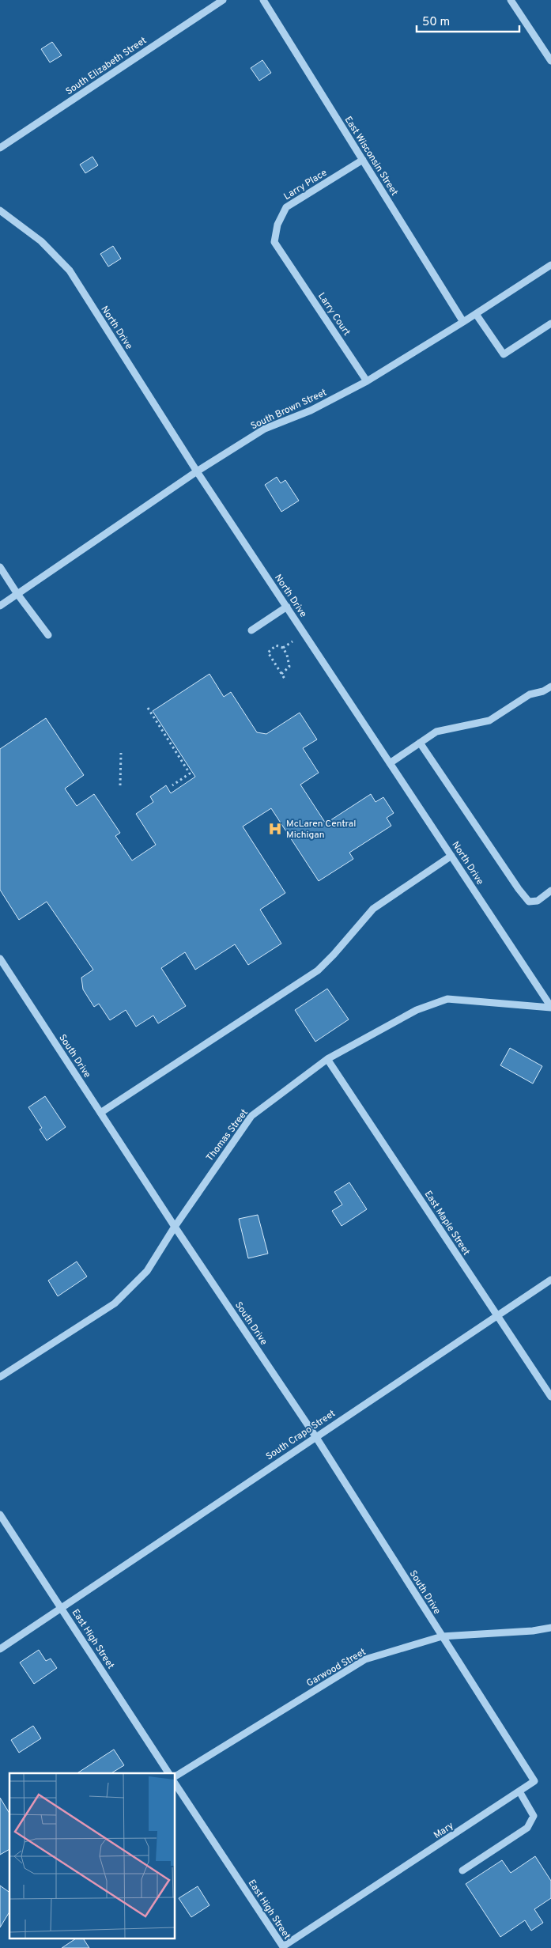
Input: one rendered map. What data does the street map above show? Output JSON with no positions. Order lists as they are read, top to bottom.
{
  "streets": {
    "street": [
      "South Elizabeth Street",
      "East Wisconsin Street",
      "Larry Place",
      "Larry Court",
      "North Drive",
      "South Brown Street",
      "South Drive",
      "Thomas Street",
      "East Maple Street",
      "South Crapo Street",
      "East High Street",
      "Garwood Street",
      "Mary"
    ]
  },
  "crossings": [
    ["East Wisconsin Street", "Larry Place"],
    ["East Wisconsin Street", "South Brown Street"],
    ["Larry Place", "Larry Court"],
    ["Larry Court", "South Brown Street"],
    ["North Drive", "South Brown Street"],
    ["North Drive", "Thomas Street"],
    ["South Drive", "Thomas Street"],
    ["South Drive", "South Crapo Street"],
    ["South Drive", "Garwood Street"],
    ["South Drive", "Mary"],
    ["Thomas Street", "East Maple Street"],
    ["East Maple Street", "South Crapo Street"],
    ["South Crapo Street", "East High Street"],
    ["East High Street", "Mary"]
  ],
  "places": {
    "hospital": ["McLaren Central Michigan"]
  },
  "scale_bar": "50 m"
}
